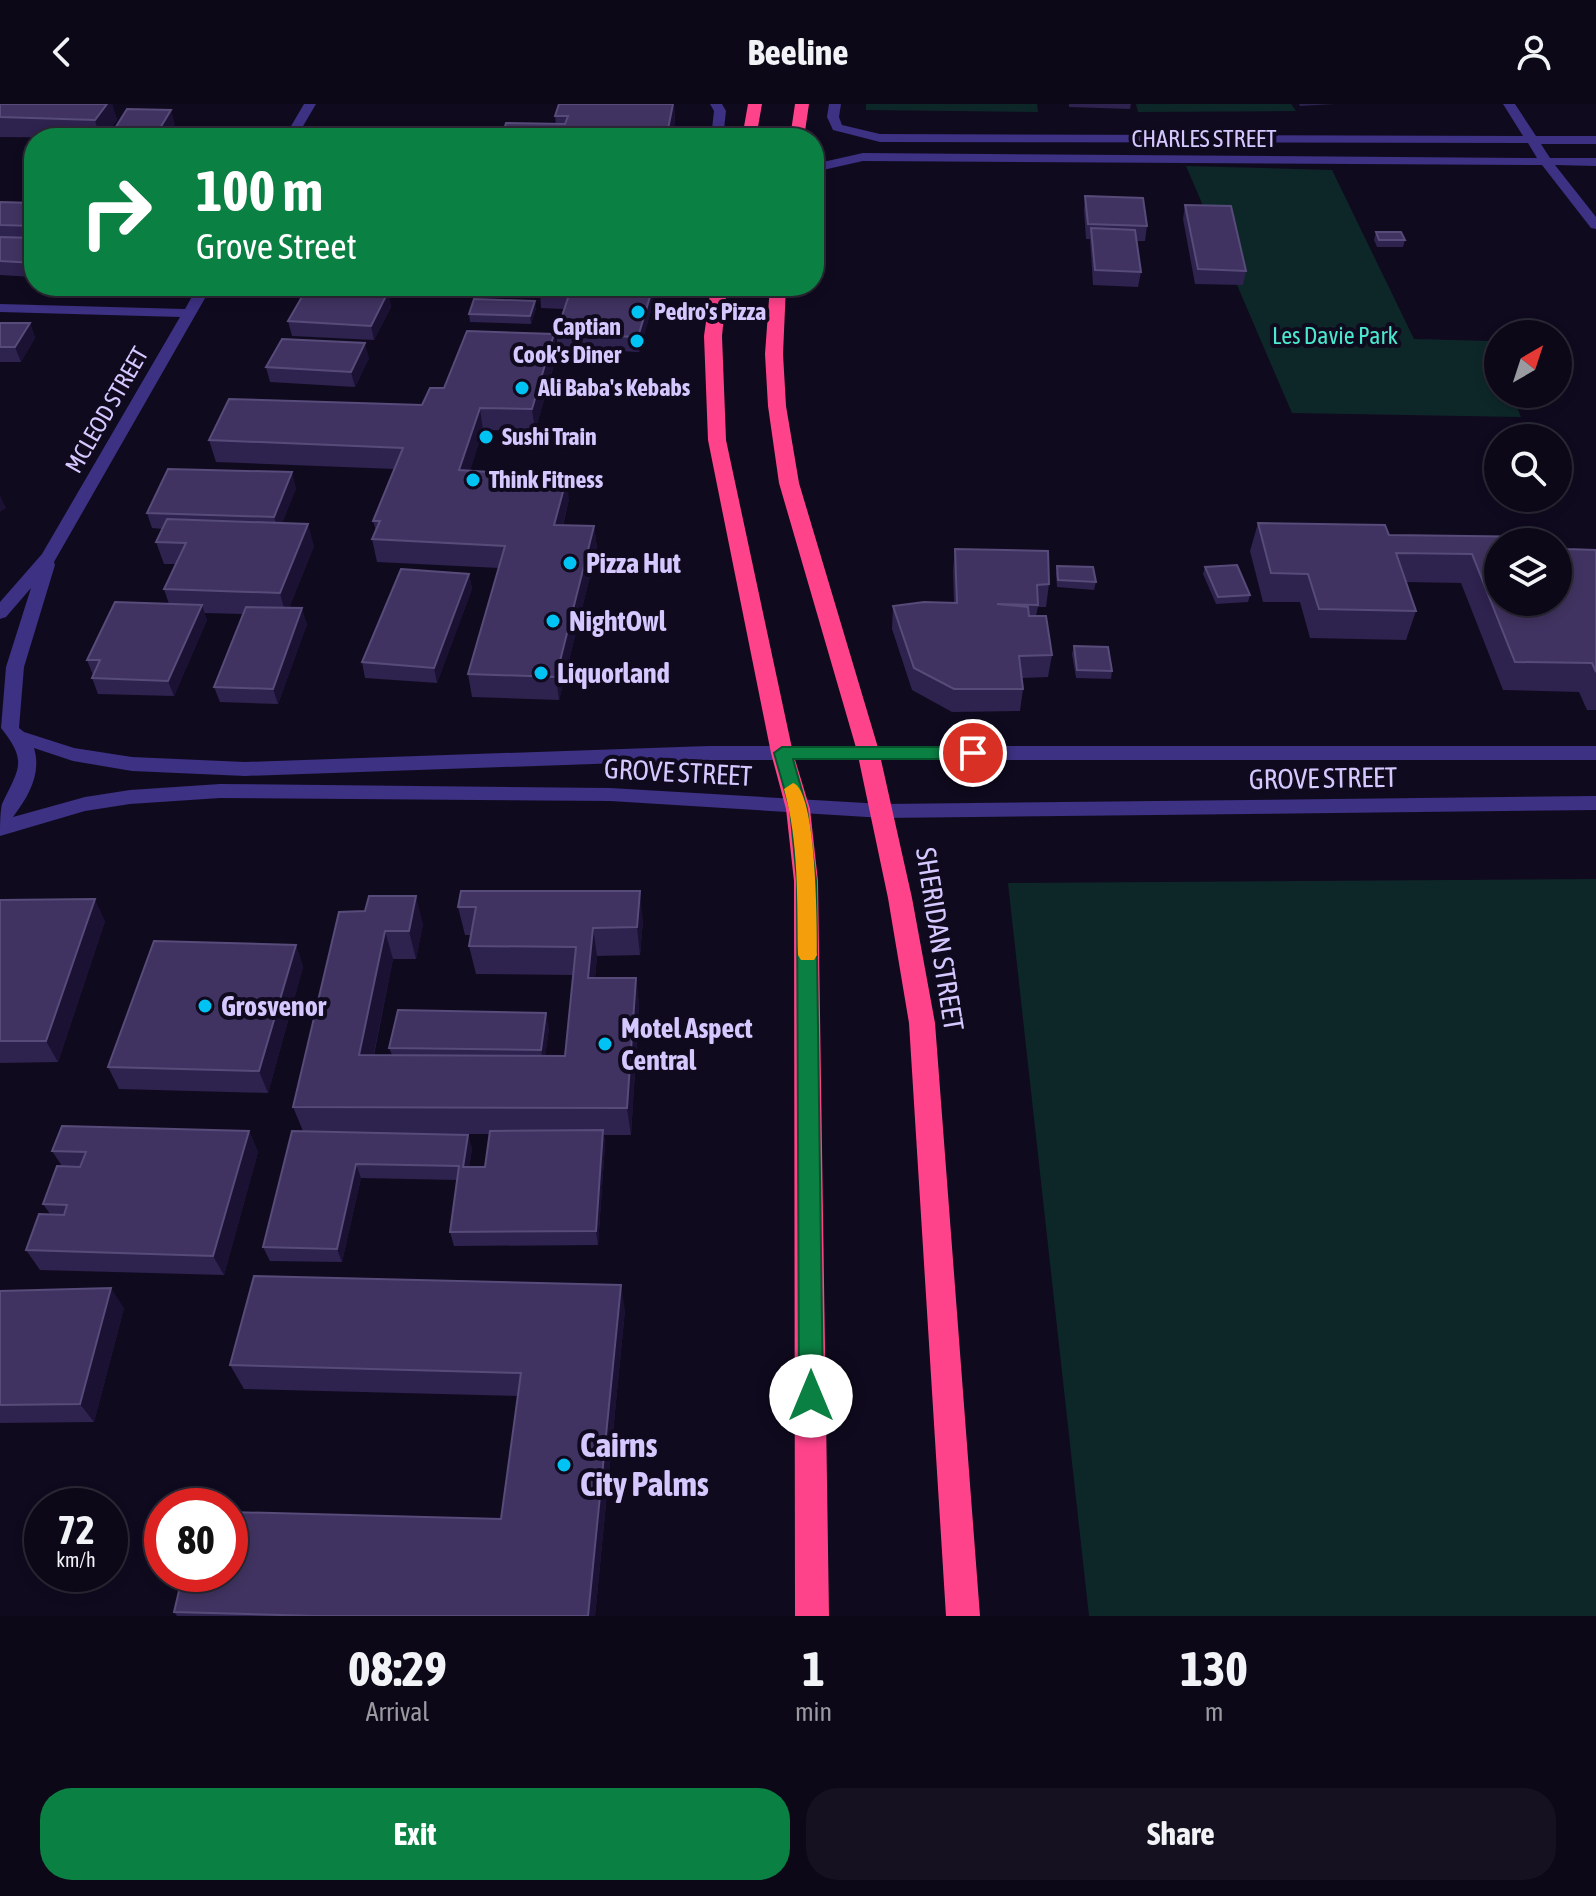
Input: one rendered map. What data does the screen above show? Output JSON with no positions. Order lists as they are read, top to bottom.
{
  "streets": {
    "highway": ["SHERIDAN STREET"],
    "street": ["CHARLES STREET", "MCLEOD STREET", "GROVE STREET"]
  },
  "crossings": [
    ["MCLEOD STREET", "GROVE STREET"],
    ["GROVE STREET", "SHERIDAN STREET"]
  ],
  "parks": ["Les Davie Park"],
  "places": [
    "Pedro's Pizza",
    "Captian Cook's Diner",
    "Ali Baba's Kebabs",
    "Sushi Train",
    "Think Fitness",
    "Pizza Hut",
    "NightOwl",
    "Liquorland",
    "Grosvenor",
    "Motel Aspect Central",
    "Cairns City Palms"
  ],
  "north": "top right",
  "page": {
    "header": "Beeline",
    "turn": ["100 m", "Grove Street"],
    "speed": "72 km/h",
    "limit": "80",
    "eta": [
      "08:29",
      "Arrival",
      "1",
      "min",
      "130",
      "m"
    ],
    "buttons": ["Exit", "Share"]
  }
}
